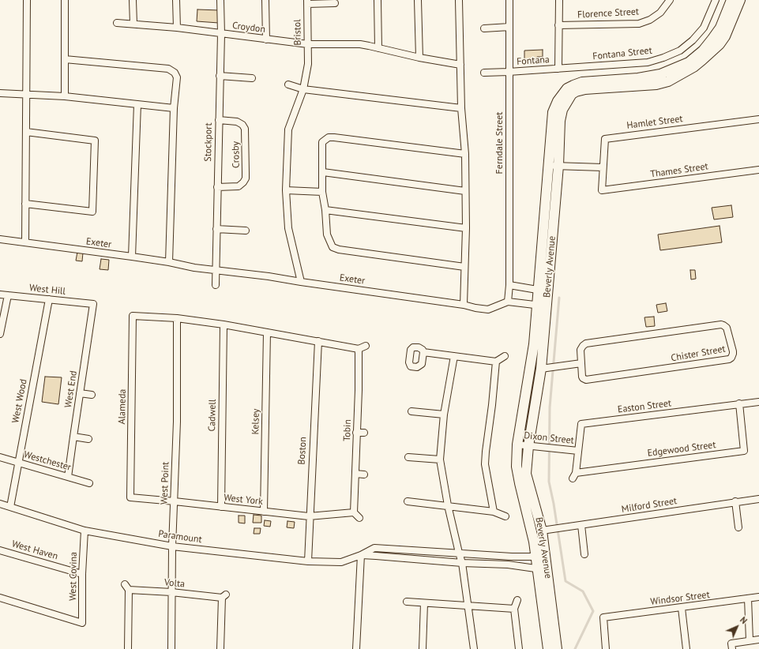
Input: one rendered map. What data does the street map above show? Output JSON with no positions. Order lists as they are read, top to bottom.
{
  "streets": {
    "street": [
      "Florence Street",
      "Croydon",
      "Bristol",
      "Fontana Street",
      "Fontana",
      "Hamlet Street",
      "Stockport",
      "Ferndale Street",
      "Crosby",
      "Thames Street",
      "Exeter",
      "Beverly Avenue",
      "West Hill",
      "Chister Street",
      "West End",
      "West Wood",
      "Alameda",
      "Easton Street",
      "Cadwell",
      "Kelsey",
      "Tobin",
      "Dixon Street",
      "Edgewood Street",
      "Boston",
      "Westchester",
      "West Point",
      "West York",
      "Milford Street",
      "Paramount",
      "West Haven",
      "West Covina",
      "Volta",
      "Windsor Street"
    ]
  },
  "crossings": [
    ["Croydon", "Bristol"],
    ["Croydon", "Stockport"],
    ["Bristol", "Exeter"],
    ["Fontana Street", "Fontana"],
    ["Fontana", "Ferndale Street"],
    ["Hamlet Street", "Thames Street"],
    ["Stockport", "Crosby"],
    ["Stockport", "Exeter"],
    ["Ferndale Street", "Exeter"],
    ["Beverly Avenue", "Dixon Street"],
    ["Beverly Avenue", "Milford Street"],
    ["Beverly Avenue", "Paramount"],
    ["West Hill", "West End"],
    ["West Hill", "West Wood"],
    ["West End", "Westchester"],
    ["West Wood", "Westchester"],
    ["West Wood", "Paramount"],
    ["Alameda", "West Point"],
    ["Alameda", "West York"],
    ["Easton Street", "Dixon Street"],
    ["Easton Street", "Edgewood Street"],
    ["Cadwell", "West York"],
    ["Kelsey", "West York"],
    ["Tobin", "West York"],
    ["Boston", "West York"],
    ["Boston", "Paramount"],
    ["West Point", "West York"],
    ["West Point", "Paramount"],
    ["West Point", "Volta"],
    ["Paramount", "West Covina"],
    ["West Haven", "West Covina"]
  ],
  "north": "top right"
}
